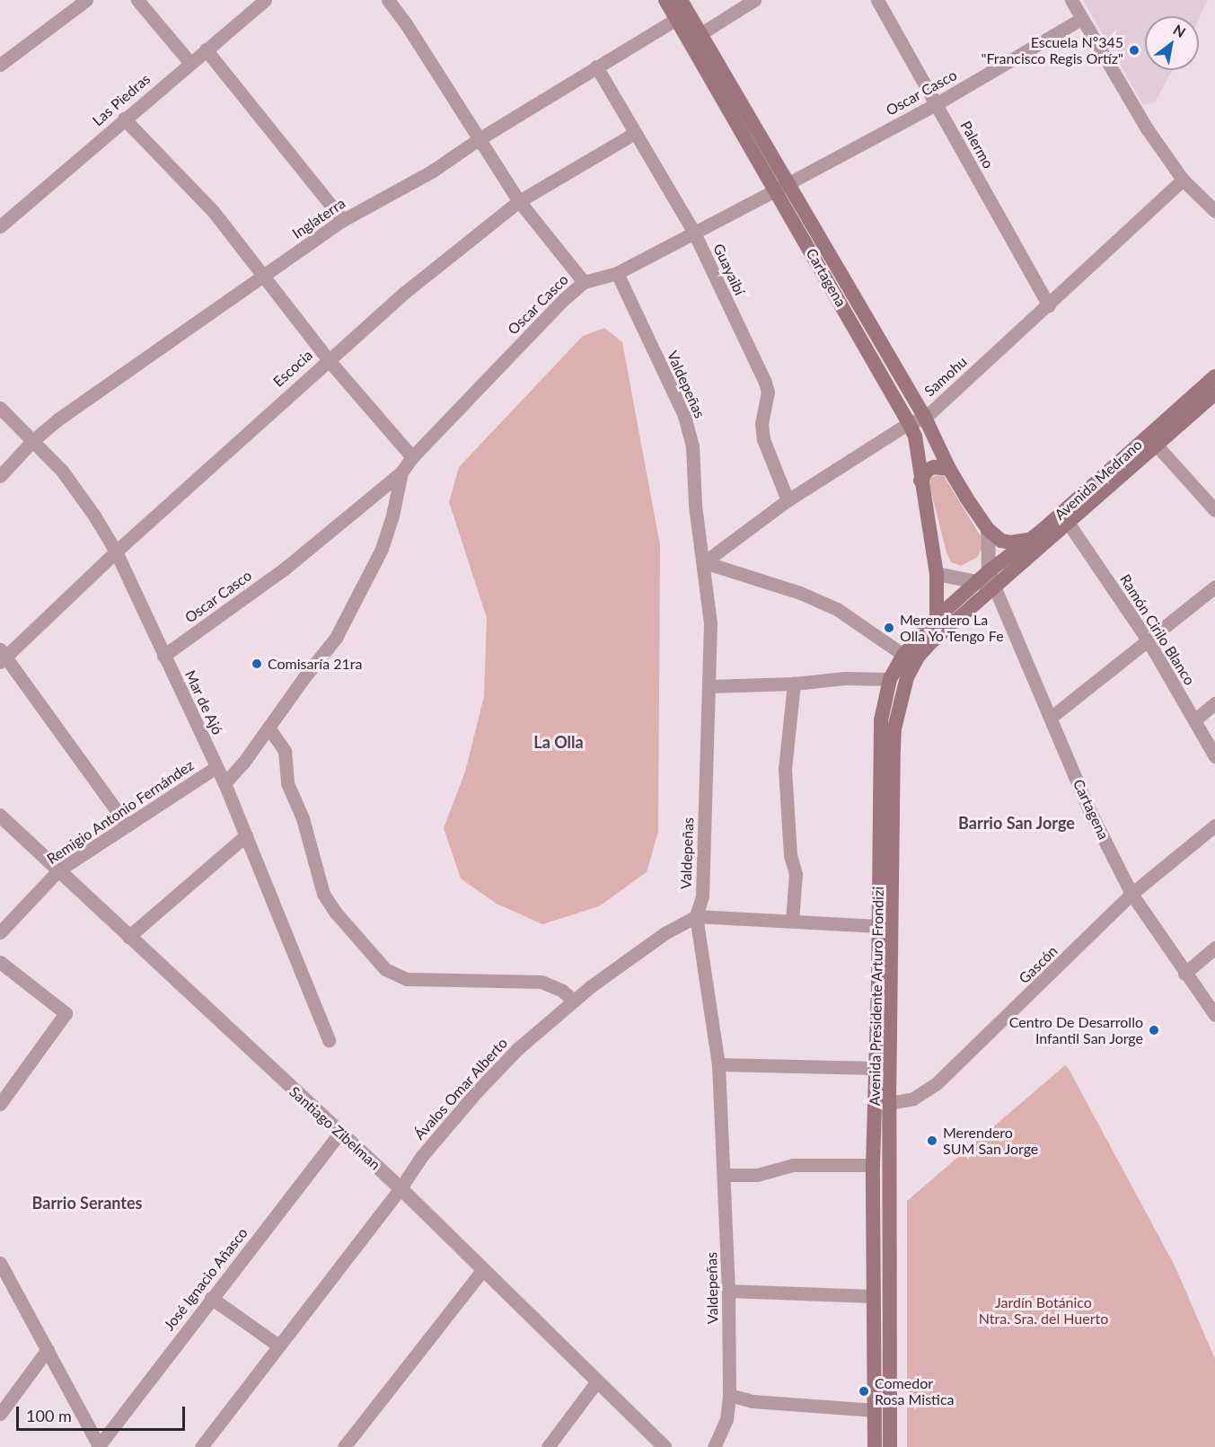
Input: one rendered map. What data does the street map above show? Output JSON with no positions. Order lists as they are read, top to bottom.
{
  "streets": {
    "main road": ["Cartagena", "Avenida Medrano", "Avenida Presidente Arturo Frondizi"],
    "street": [
      "Oscar Casco",
      "Las Piedras",
      "Palermo",
      "Inglaterra",
      "Guayaibí",
      "Escocia",
      "Samohu",
      "Valdepeñas",
      "Ramón Cirilo Blanco",
      "Mar de Ajó",
      "Remigio Antonio Fernández",
      "Gascón",
      "Ávalos Omar Alberto",
      "Santiago Zibelman",
      "José Ignacio Añasco"
    ]
  },
  "crossings": [
    ["Oscar Casco", "Palermo"],
    ["Oscar Casco", "Guayaibí"],
    ["Oscar Casco", "Cartagena"],
    ["Oscar Casco", "Valdepeñas"],
    ["Oscar Casco", "Mar de Ajó"],
    ["Palermo", "Samohu"],
    ["Inglaterra", "Guayaibí"],
    ["Inglaterra", "Cartagena"],
    ["Inglaterra", "Mar de Ajó"],
    ["Guayaibí", "Escocia"],
    ["Guayaibí", "Samohu"],
    ["Cartagena", "Samohu"],
    ["Cartagena", "Avenida Medrano"],
    ["Cartagena", "Gascón"],
    ["Cartagena", "Avenida Presidente Arturo Frondizi"],
    ["Escocia", "Mar de Ajó"],
    ["Samohu", "Valdepeñas"],
    ["Valdepeñas", "Ávalos Omar Alberto"],
    ["Avenida Medrano", "Ramón Cirilo Blanco"],
    ["Avenida Medrano", "Avenida Presidente Arturo Frondizi"],
    ["Mar de Ajó", "Remigio Antonio Fernández"],
    ["Remigio Antonio Fernández", "Santiago Zibelman"],
    ["Gascón", "Avenida Presidente Arturo Frondizi"],
    ["Ávalos Omar Alberto", "Santiago Zibelman"],
    ["Santiago Zibelman", "José Ignacio Añasco"]
  ],
  "districts": ["La Olla", "Barrio San Jorge", "Barrio Serantes"],
  "parks": ["Jardín Botánico Ntra. Sra. del Huerto"],
  "places": [
    "Escuela Nº345 \"Francisco Regis Ortíz\"",
    "Merendero La Olla Yo Tengo Fe",
    "Comisaría 21ra",
    "Centro De Desarrollo Infantil San Jorge",
    "Merendero SUM San Jorge",
    "Comedor Rosa Mistica"
  ],
  "scale_bar": "100 m",
  "north": "top right"
}
